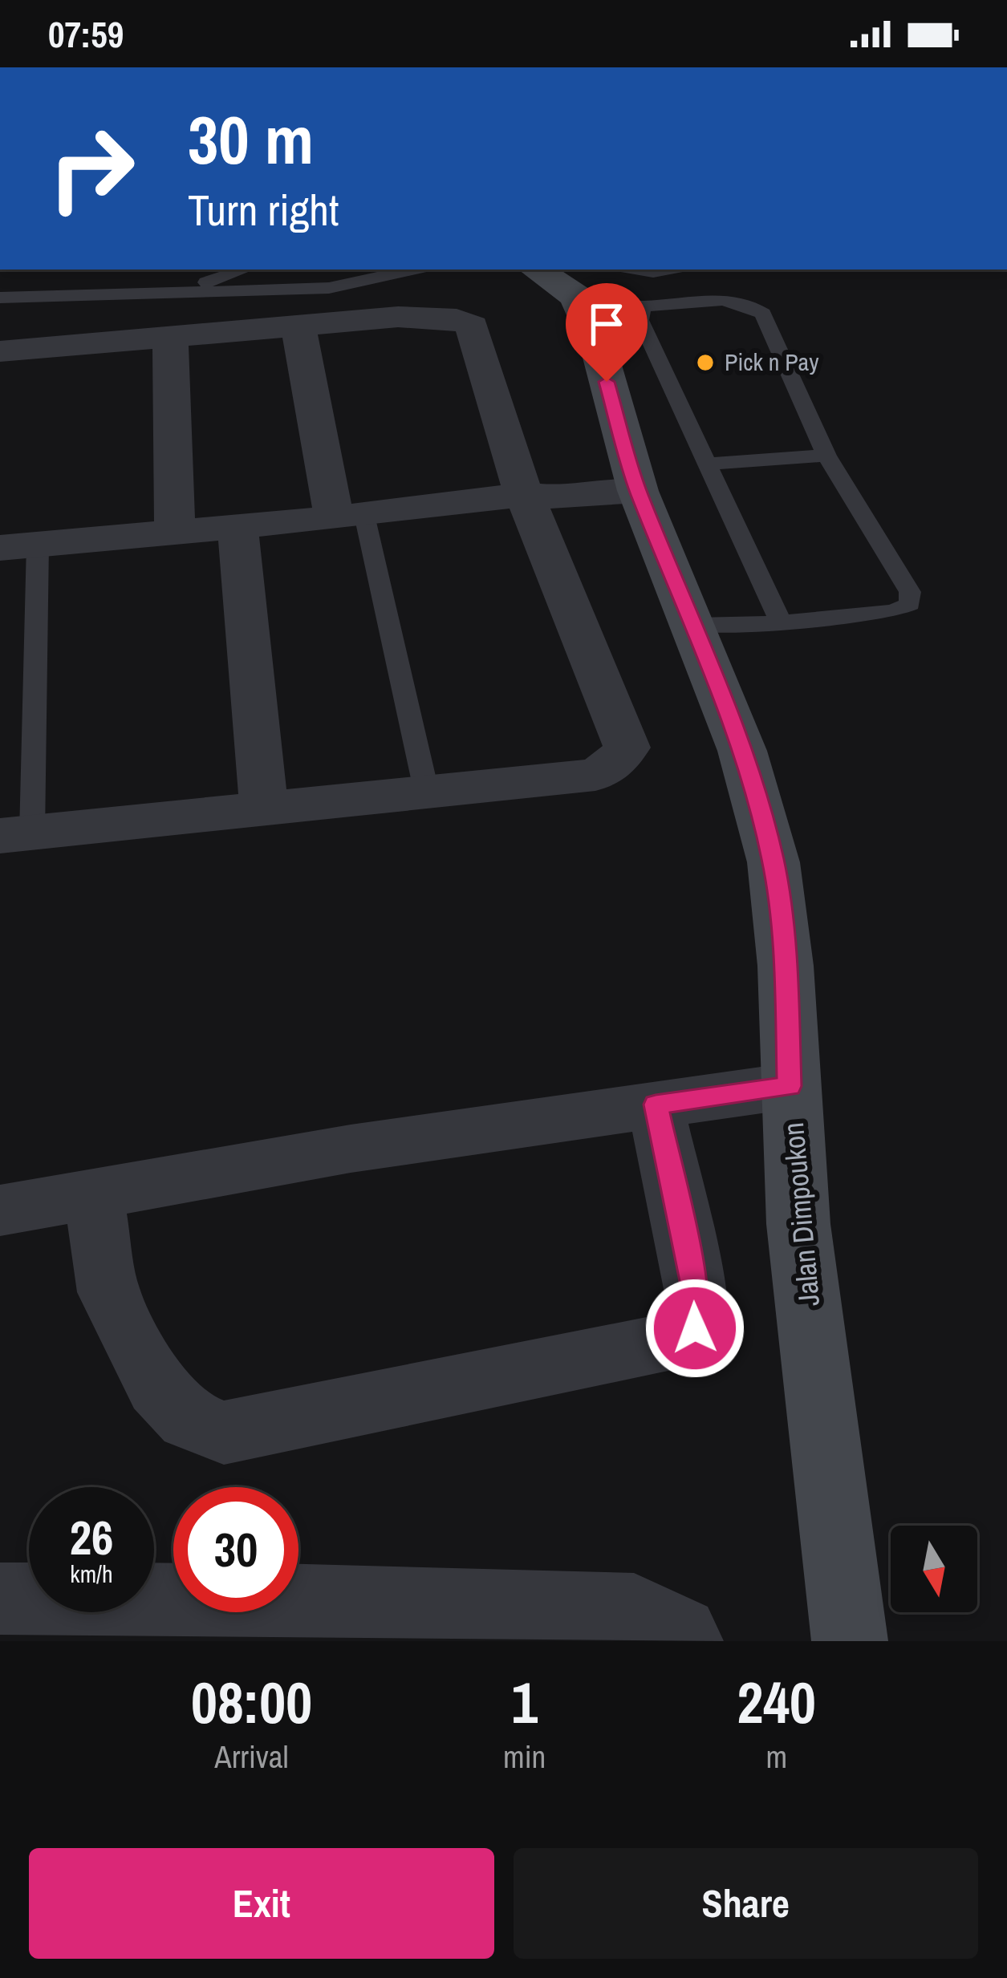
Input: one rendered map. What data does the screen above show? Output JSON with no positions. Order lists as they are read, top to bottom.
{
  "streets": {
    "street": ["Jalan Dimpoukon"]
  },
  "places": ["Pick n Pay"],
  "north": "bottom",
  "page": {
    "status": "07:59",
    "turn": ["30 m", "Turn right"],
    "speed": "26 km/h",
    "limit": "30",
    "eta": [
      "08:00",
      "Arrival",
      "1",
      "min",
      "240",
      "m"
    ],
    "buttons": ["Exit", "Share"]
  }
}
